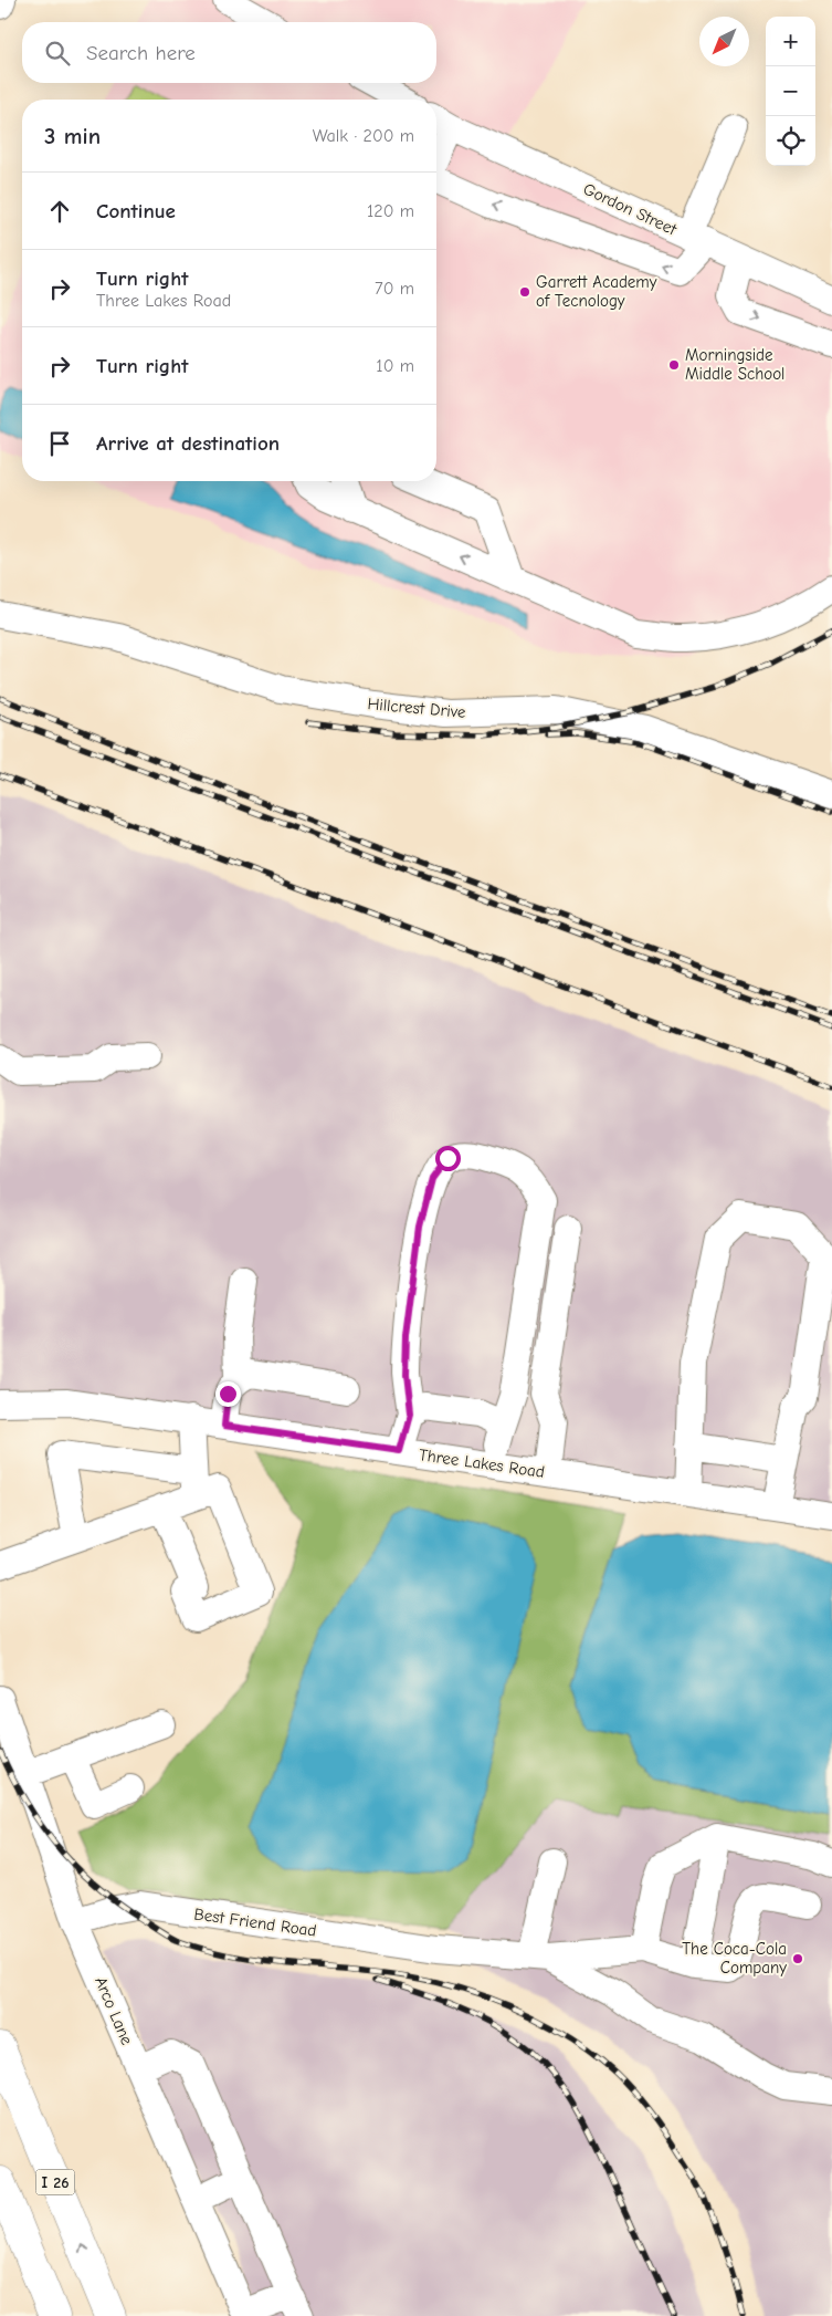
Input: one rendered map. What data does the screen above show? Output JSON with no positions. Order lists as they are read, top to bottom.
{
  "streets": {
    "highway": ["I 26"],
    "street": [
      "Gordon Street",
      "Hillcrest Drive",
      "Three Lakes Road",
      "Best Friend Road",
      "Arco Lane"
    ]
  },
  "crossings": [
    ["Best Friend Road", "Arco Lane"]
  ],
  "places": ["Garrett Academy of Tecnology", "Morningside Middle School", "The Coca-Cola Company"],
  "north": "bottom left",
  "page": {
    "map_buttons": ["+", "−"],
    "search": "Search here",
    "heading": ["3 min", "Walk · 200 m"],
    "list": [
      ["Continue", "120 m"],
      ["Turn right", "Three Lakes Road", "70 m"],
      ["Turn right", "10 m"],
      "Arrive at destination"
    ]
  }
}
